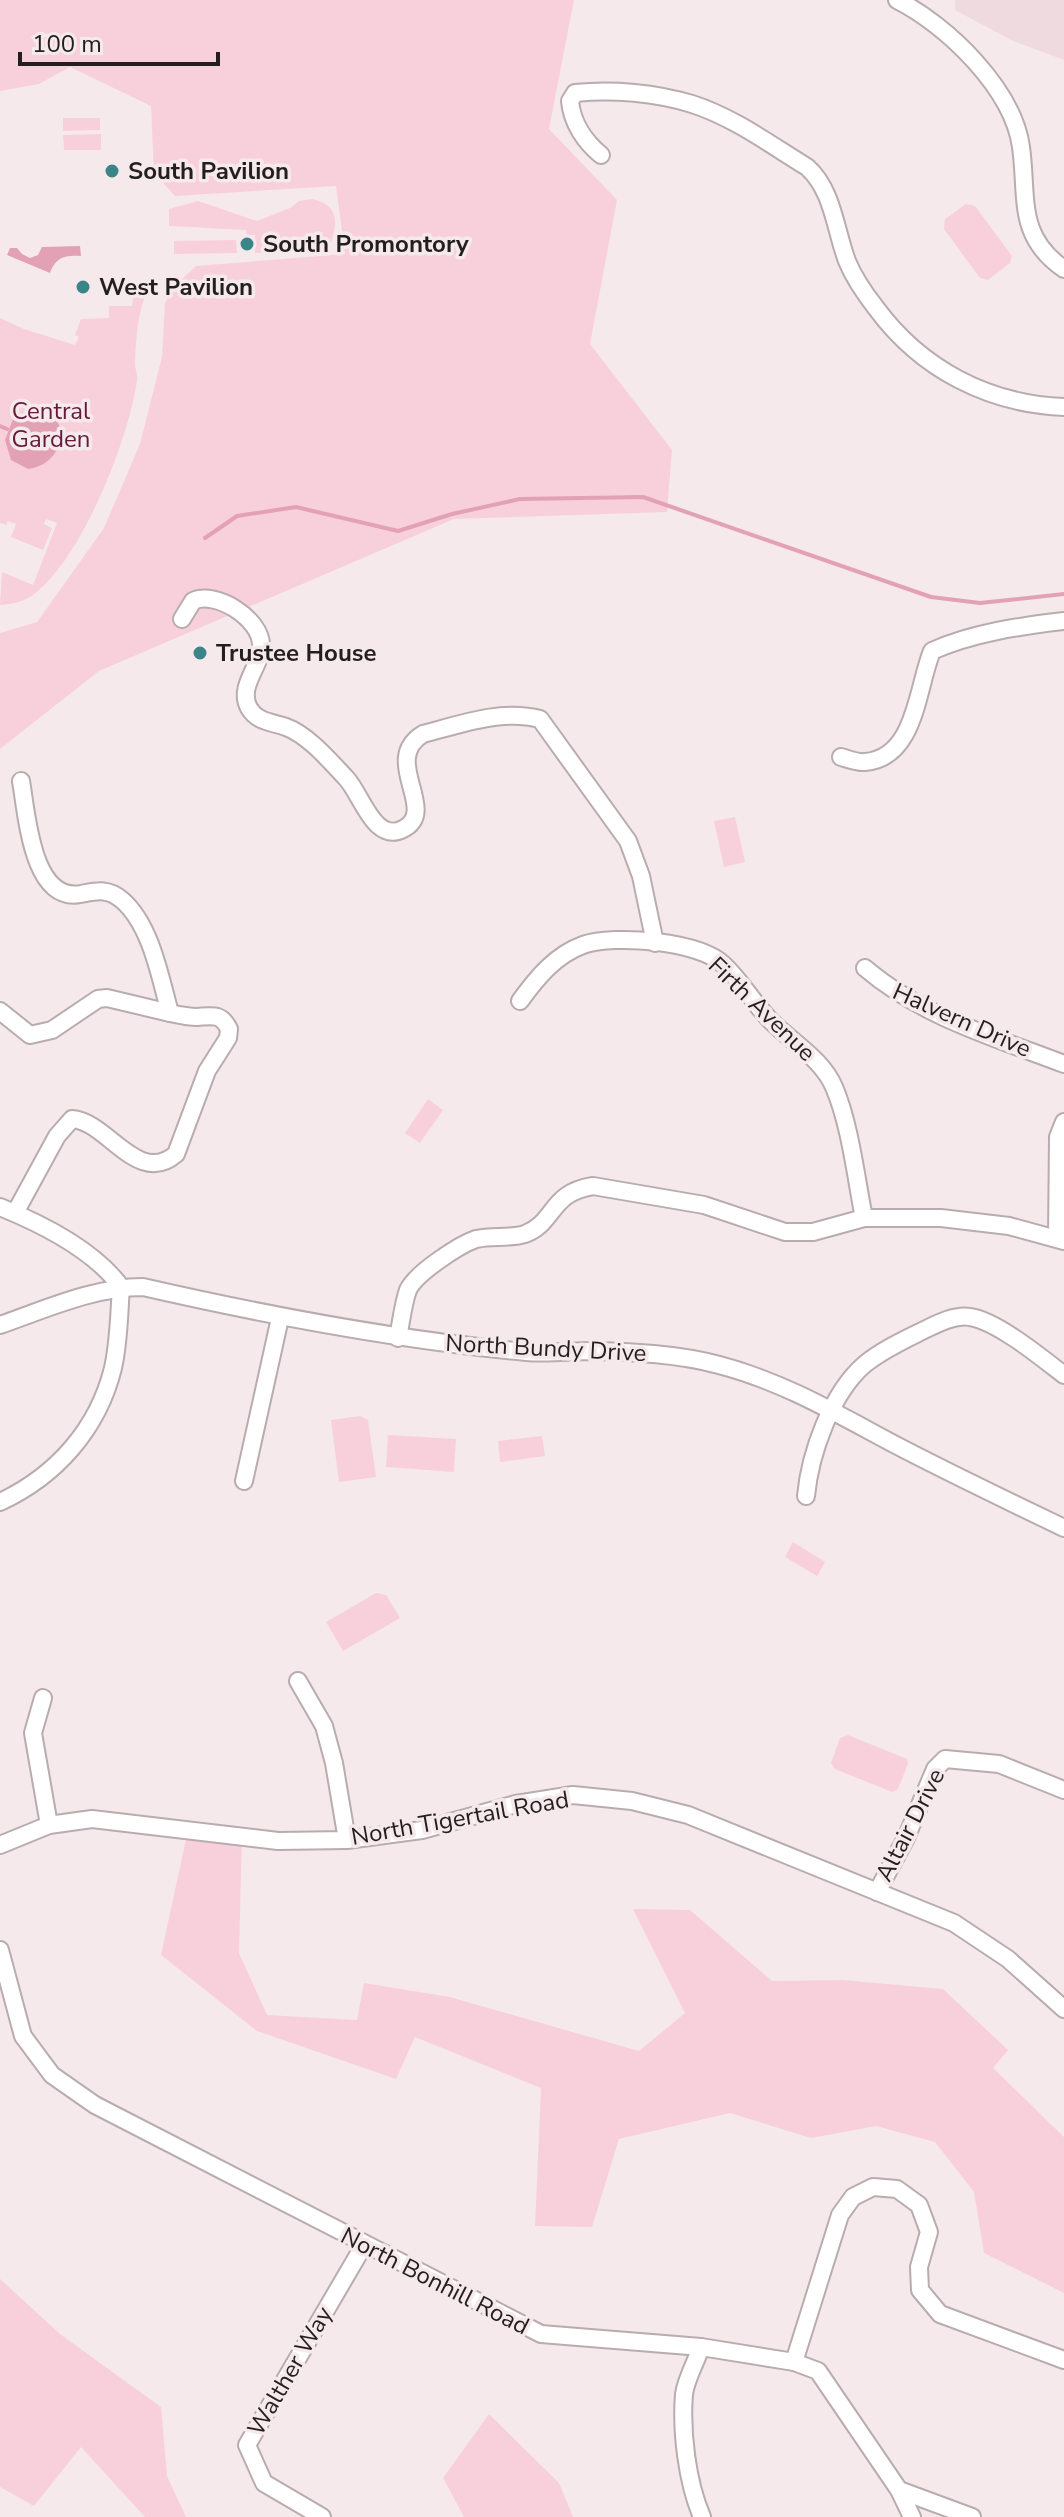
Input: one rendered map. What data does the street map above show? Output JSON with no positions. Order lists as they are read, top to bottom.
{
  "streets": {
    "street": [
      "Firth Avenue",
      "Halvern Drive",
      "North Bundy Drive",
      "North Tigertail Road",
      "Altair Drive",
      "North Bonhill Road",
      "Walther Way"
    ]
  },
  "crossings": [
    ["North Tigertail Road", "Altair Drive"],
    ["North Bonhill Road", "Walther Way"]
  ],
  "parks": ["Central Garden"],
  "places": [
    "South Pavilion",
    "South Promontory",
    "West Pavilion",
    "Trustee House"
  ],
  "scale_bar": "100 m"
}
